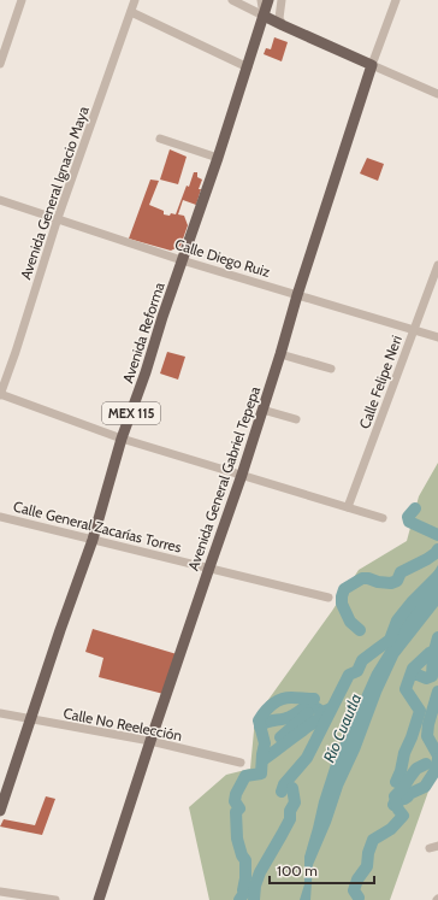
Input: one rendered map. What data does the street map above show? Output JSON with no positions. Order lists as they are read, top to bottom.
{
  "streets": {
    "main road": ["Avenida Reforma", "MEX 115", "Avenida General Gabriel Tepepa"],
    "street": [
      "Avenida General Ignacio Maya",
      "Calle Diego Ruiz",
      "Calle Felipe Neri",
      "Calle General Zacarías Torres",
      "Calle No Reelección"
    ]
  },
  "crossings": [
    ["Avenida General Ignacio Maya", "Calle Diego Ruiz"],
    ["Calle Diego Ruiz", "Avenida Reforma"],
    ["Calle Diego Ruiz", "Calle Felipe Neri"],
    ["Calle Diego Ruiz", "Avenida General Gabriel Tepepa"],
    ["Avenida Reforma", "Calle General Zacarías Torres"],
    ["Avenida Reforma", "Calle No Reelección"],
    ["Avenida General Gabriel Tepepa", "Calle General Zacarías Torres"],
    ["Avenida General Gabriel Tepepa", "Calle No Reelección"]
  ],
  "water": ["Río Cuautla"],
  "scale_bar": "100 m"
}
